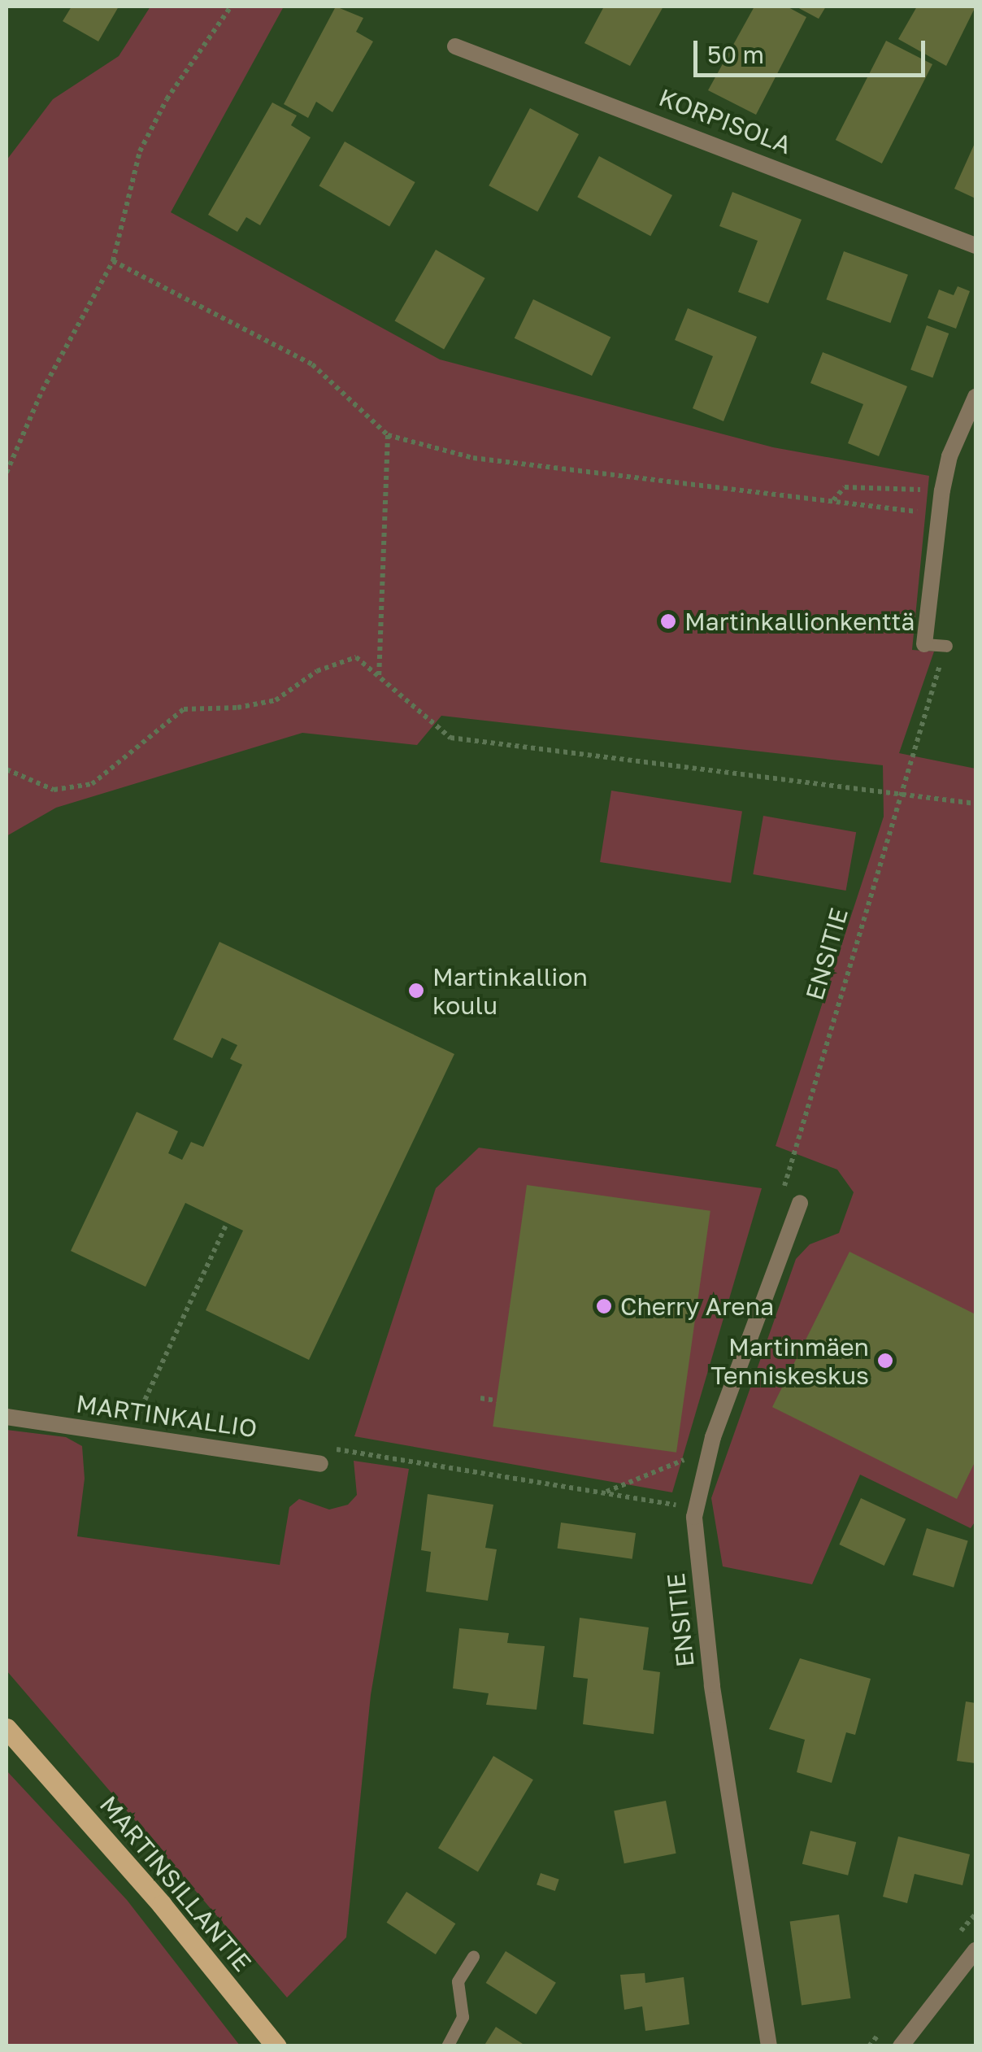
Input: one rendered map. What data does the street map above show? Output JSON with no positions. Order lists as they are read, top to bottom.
{
  "streets": {
    "main road": ["MARTINSILLANTIE"],
    "street": ["KORPISOLA", "ENSITIE", "MARTINKALLIO"]
  },
  "places": [
    "Martinkallionkenttä",
    "Martinkallion koulu",
    "Cherry Arena",
    "Martinmäen Tenniskeskus"
  ],
  "scale_bar": "50 m"
}
